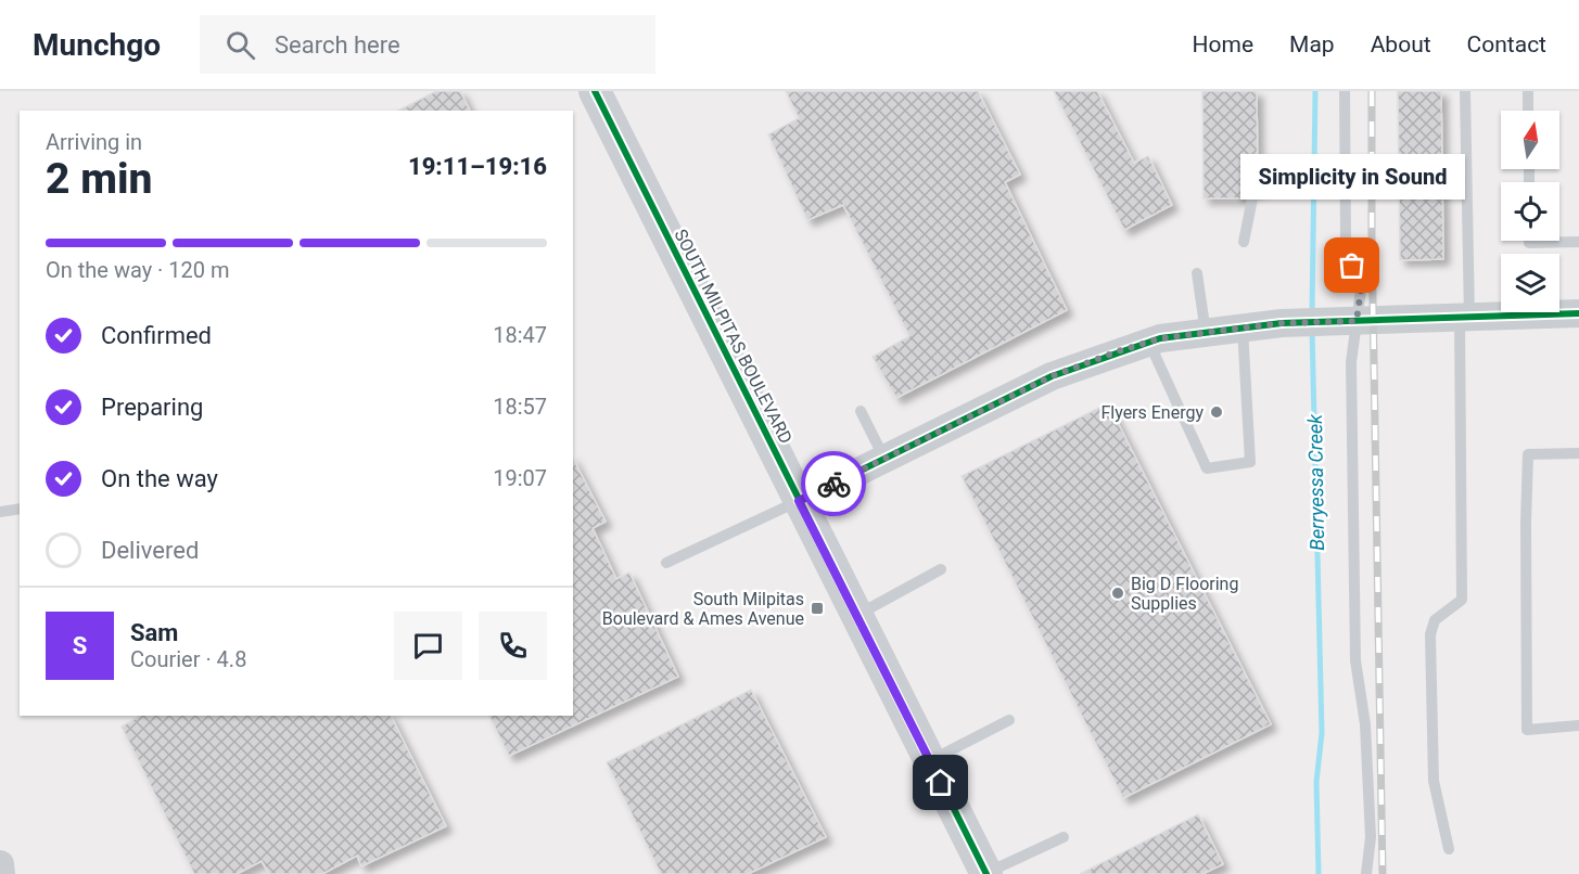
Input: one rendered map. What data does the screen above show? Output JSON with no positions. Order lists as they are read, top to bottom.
{
  "streets": {
    "main road": ["SOUTH MILPITAS BOULEVARD"]
  },
  "water": ["Berryessa Creek"],
  "places": {
    "other": ["Simplicity in Sound", "Flyers Energy", "Big D Flooring Supplies"],
    "transit": ["South Milpitas Boulevard & Ames Avenue"]
  },
  "north": "top",
  "page": {
    "header": "Munchgo",
    "search": "Search here",
    "nav": [
      "Home",
      "Map",
      "About",
      "Contact"
    ],
    "heading": ["2 min", "Arriving in", "19:11–19:16"],
    "panel": ["Sam", "Courier · 4.8"],
    "bubble": "Simplicity in Sound",
    "bar": "On the way · 120 m",
    "list": [
      ["Confirmed", "18:47"],
      ["Preparing", "18:57"],
      ["On the way", "19:07"],
      "Delivered"
    ],
    "round": "S"
  }
}
